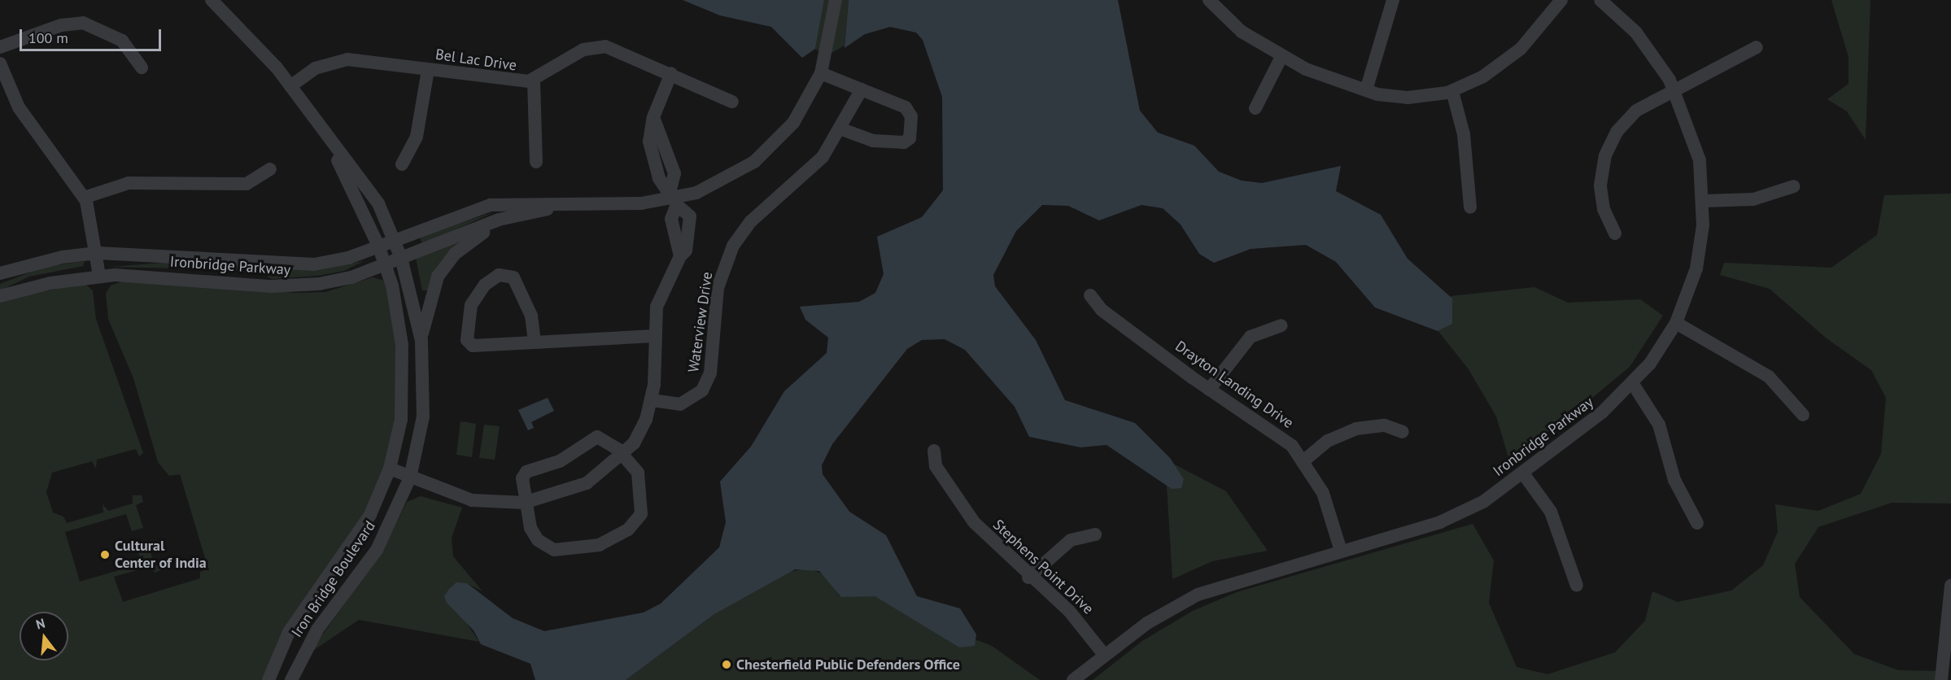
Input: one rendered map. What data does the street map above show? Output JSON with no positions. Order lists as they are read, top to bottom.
{
  "streets": {
    "street": [
      "Bel Lac Drive",
      "Ironbridge Parkway",
      "Waterview Drive",
      "Drayton Landing Drive",
      "Stephens Point Drive",
      "Iron Bridge Boulevard"
    ]
  },
  "crossings": [
    ["Bel Lac Drive", "Iron Bridge Boulevard"],
    ["Ironbridge Parkway", "Drayton Landing Drive"],
    ["Ironbridge Parkway", "Stephens Point Drive"],
    ["Ironbridge Parkway", "Iron Bridge Boulevard"]
  ],
  "places": ["Cultural Center of India", "Chesterfield Public Defenders Office"],
  "scale_bar": "100 m",
  "north": "top"
}
